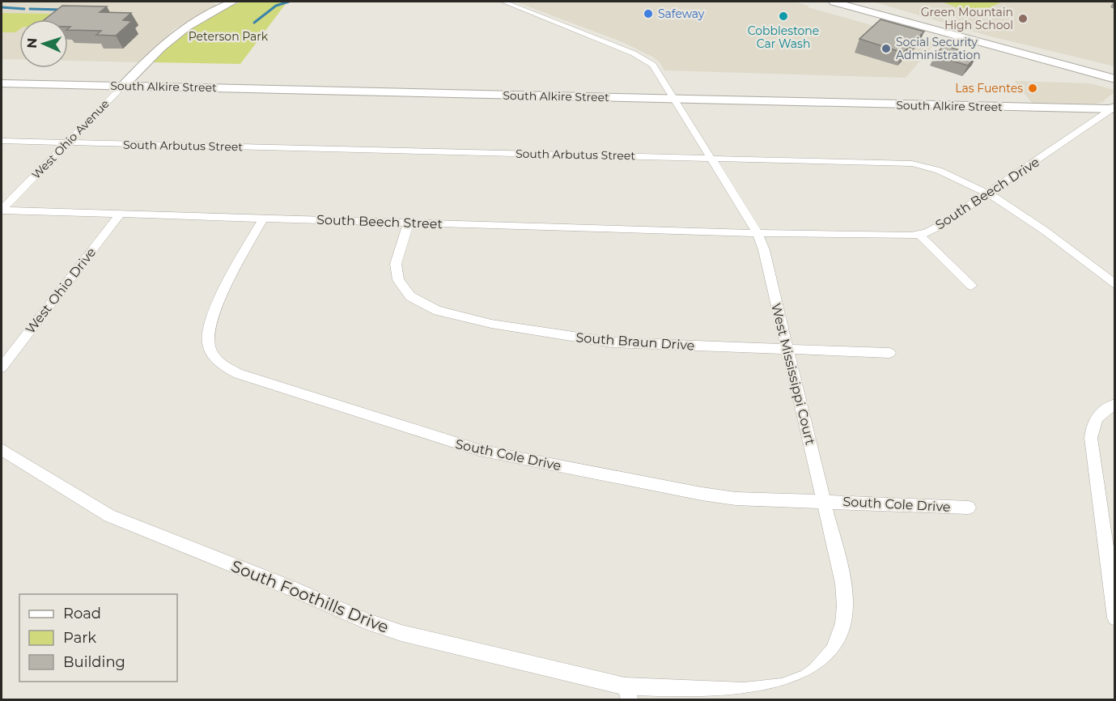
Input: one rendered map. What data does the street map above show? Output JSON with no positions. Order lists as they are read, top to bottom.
{
  "streets": {
    "street": [
      "South Alkire Street",
      "West Ohio Avenue",
      "South Arbutus Street",
      "South Beech Drive",
      "South Beech Street",
      "West Ohio Drive",
      "South Braun Drive",
      "West Mississippi Court",
      "South Cole Drive",
      "South Foothills Drive"
    ]
  },
  "crossings": [
    ["South Alkire Street", "West Ohio Avenue"],
    ["South Alkire Street", "South Beech Drive"],
    ["South Alkire Street", "West Mississippi Court"],
    ["West Ohio Avenue", "South Arbutus Street"],
    ["West Ohio Avenue", "South Beech Street"],
    ["South Arbutus Street", "South Beech Drive"],
    ["South Arbutus Street", "West Mississippi Court"],
    ["South Beech Drive", "South Beech Street"],
    ["South Beech Drive", "West Mississippi Court"],
    ["South Beech Street", "West Ohio Drive"],
    ["South Beech Street", "South Braun Drive"],
    ["South Beech Street", "West Mississippi Court"],
    ["South Beech Street", "South Cole Drive"],
    ["South Braun Drive", "West Mississippi Court"],
    ["West Mississippi Court", "South Cole Drive"],
    ["West Mississippi Court", "South Foothills Drive"]
  ],
  "parks": ["Peterson Park"],
  "places": [
    "Safeway",
    "Cobblestone Car Wash",
    "Green Mountain High School",
    "Social Security Administration",
    "Las Fuentes"
  ],
  "legend": ["Road", "Park", "Building"],
  "north": "left"
}
